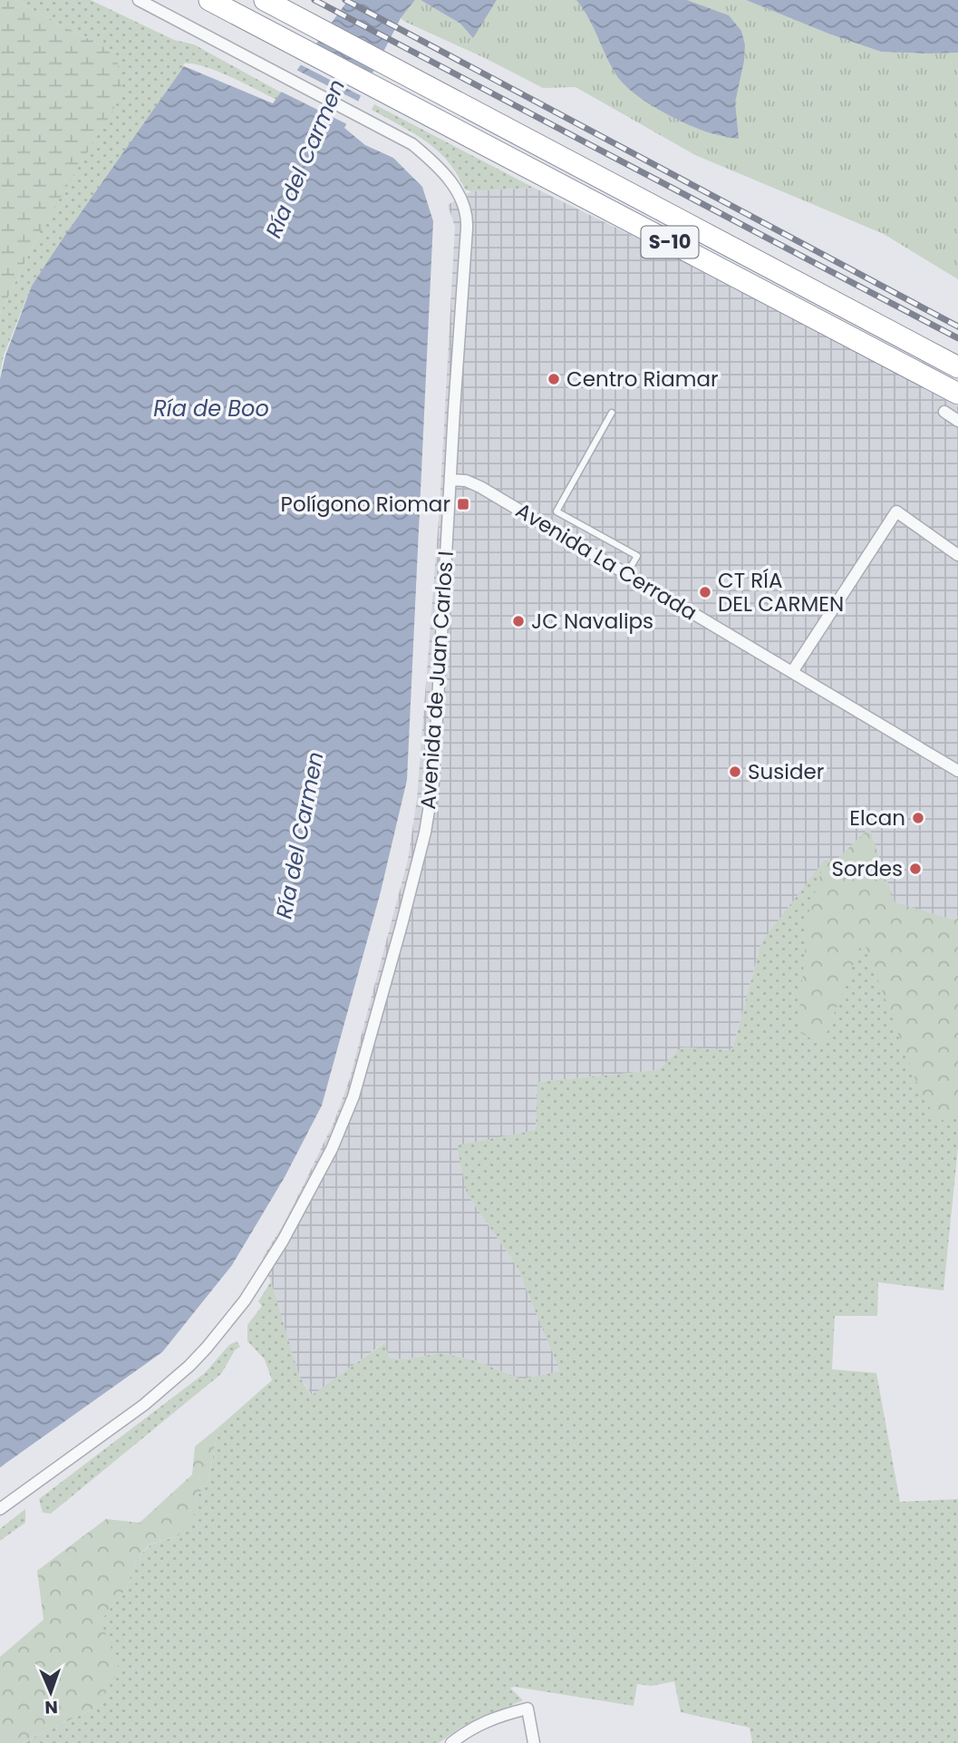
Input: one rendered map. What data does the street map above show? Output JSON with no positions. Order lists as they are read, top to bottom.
{
  "streets": {
    "highway": ["S-10"],
    "street": ["Avenida La Cerrada", "Avenida de Juan Carlos I"]
  },
  "crossings": [
    ["Avenida La Cerrada", "Avenida de Juan Carlos I"]
  ],
  "water": ["Ría del Carmen", "Ría de Boo"],
  "places": {
    "other": [
      "Centro Riamar",
      "CT RÍA DEL CARMEN",
      "JC Navalips",
      "Susider",
      "Elcan",
      "Sordes"
    ],
    "transit": ["Polígono Riomar"]
  },
  "north": "bottom"
}
